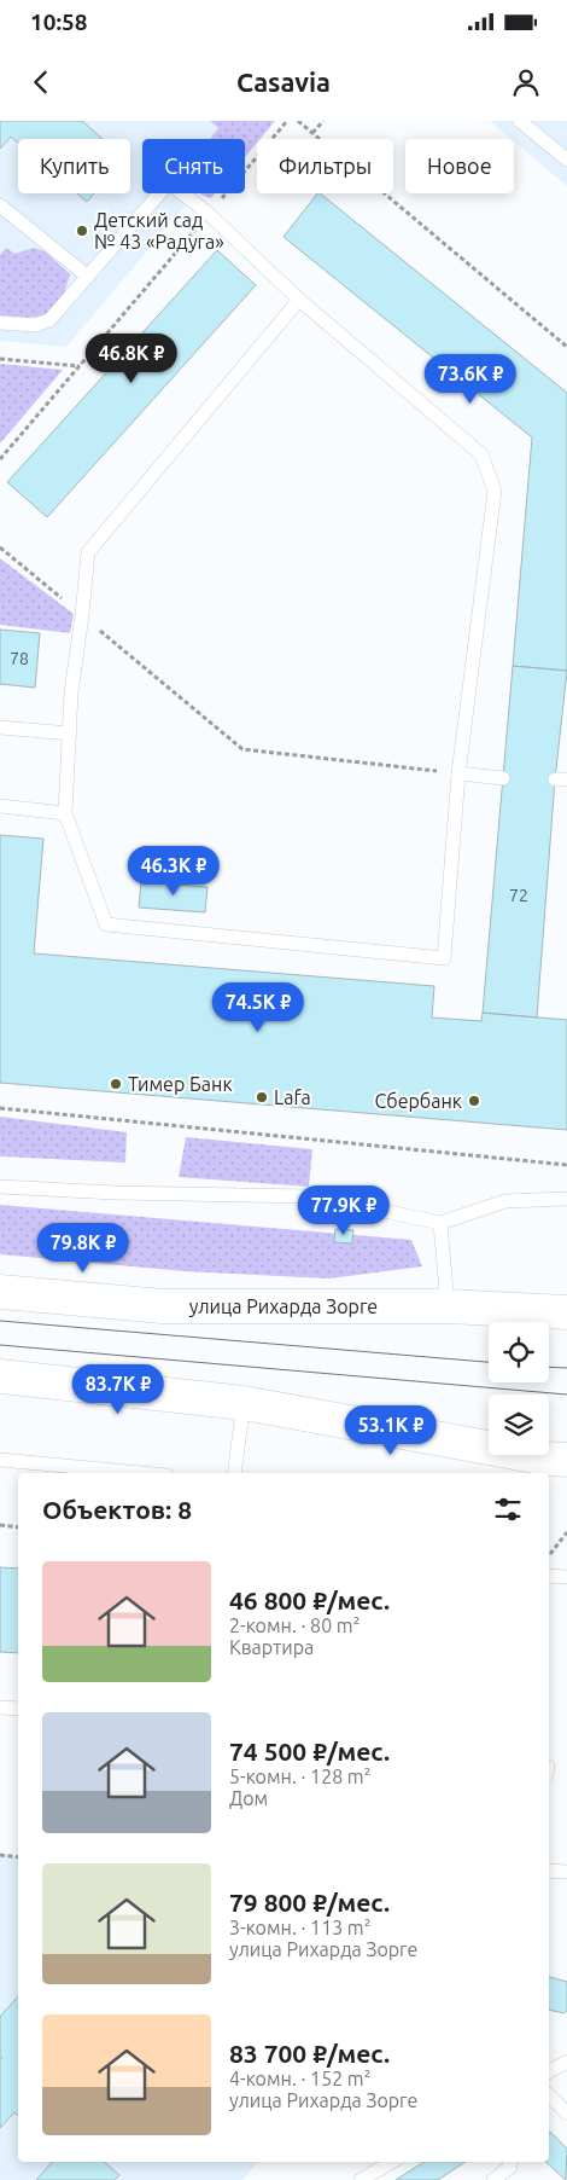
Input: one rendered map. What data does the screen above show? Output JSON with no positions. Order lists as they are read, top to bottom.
{
  "streets": {
    "main road": ["улица Рихарда Зорге"]
  },
  "places": [
    "Детский сад № 43 «Радуга»",
    "Тимер Банк",
    "Lafa",
    "Сбербанк"
  ],
  "house_numbers": ["78", "72"],
  "page": {
    "status": "10:58",
    "header": "Casavia",
    "chip": [
      "Купить",
      "Снять",
      "Фильтры",
      "Новое"
    ],
    "price": [
      "46.8K ₽",
      "73.6K ₽",
      "46.3K ₽",
      "74.5K ₽",
      "77.9K ₽",
      "79.8K ₽",
      "83.7K ₽",
      "53.1K ₽"
    ],
    "heading": "Объектов: 8",
    "list": [
      {
        "name": "46 800 ₽/мес.",
        "note": "2-комн. · 80 m² · Квартира"
      },
      {
        "name": "74 500 ₽/мес.",
        "note": "5-комн. · 128 m² · Дом"
      },
      {
        "name": "79 800 ₽/мес.",
        "note": "3-комн. · 113 m² · улица Рихарда Зорге"
      },
      {
        "name": "83 700 ₽/мес.",
        "note": "4-комн. · 152 m² · улица Рихарда Зорге"
      }
    ]
  }
}
